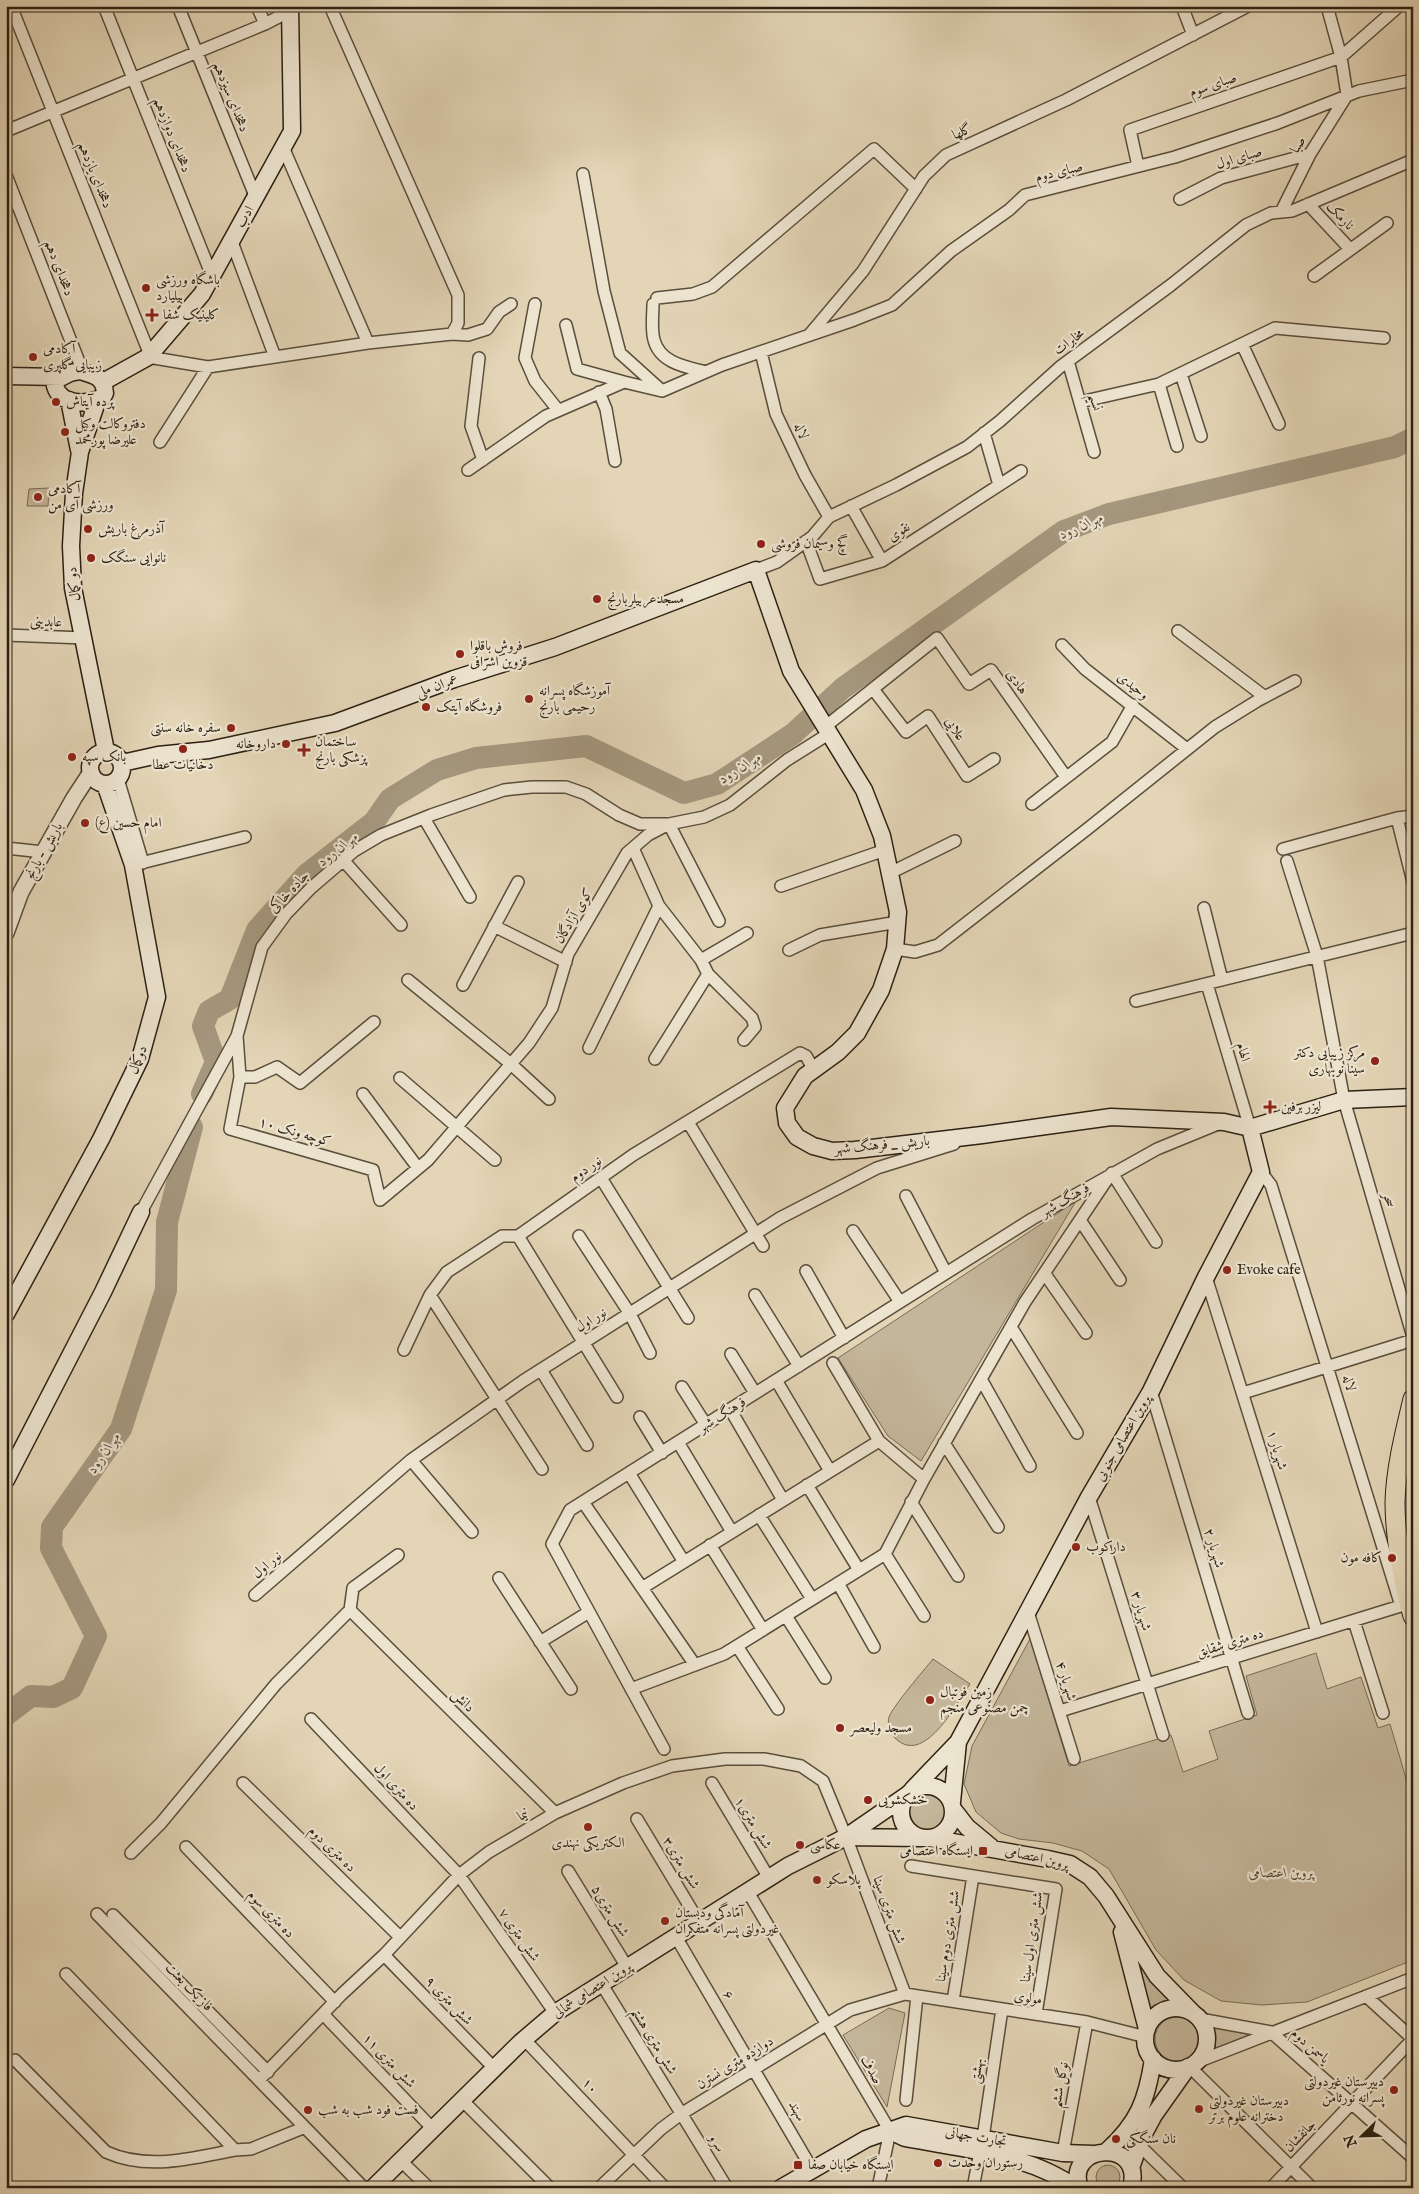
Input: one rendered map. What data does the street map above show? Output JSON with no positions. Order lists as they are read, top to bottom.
{
  "streets": {
    "main road": [
      "ادب",
      "دو کمال",
      "عمران ملی",
      "دوکمال",
      "باریش _ فرهنگ شهر",
      "پروین اعتصامی جنوبی",
      "پروین اعتصامی",
      "پروین اعتصامی شمالی",
      "تجارت جهانی"
    ],
    "street": [
      "صبای سوم",
      "دهخدای سیزدهم",
      "گلها",
      "دهخدای دوازدهم",
      "صبا",
      "صبای اول",
      "صبای دوم",
      "دهخدای یازدهم",
      "نارمک",
      "دهخدای دهم",
      "مخابرات",
      "نسیم",
      "لاله",
      "نقوی",
      "عابدینی",
      "هادی",
      "وحیدی",
      "علایی",
      "باریش - بارنج",
      "جاده خاکی",
      "کوی آزادگان",
      "الهام",
      "کوچه ونک ۱۰",
      "نور دوم",
      "فرهنگ شهر",
      "سحر",
      "نور اول",
      "شهریار ۱",
      "شهریار ۲",
      "شهریار ۳",
      "ده متری شقایق",
      "شهریار ۴",
      "دانش",
      "ده متری اول",
      "نیما",
      "شش متری۱",
      "ده متری دوم",
      "شش متری۳",
      "شش متری سینا",
      "۵شش متری",
      "ده متری سوم",
      "۷ شش متری",
      "شش متری دوم سینا",
      "شش متری اول سینا",
      "فاز یک بعثت",
      "۶",
      "مولوی",
      "۹ شش متری",
      "شش متری هشتم",
      "یاسمن دوم",
      "۱۱ شش متری",
      "دوازده متری نسترن",
      "صدف",
      "بهشتی",
      "نوگل ششم",
      "۱۰",
      "سهند",
      "جانفشان",
      "سرو"
    ]
  },
  "crossings": [
    ["صبای سوم", "صبای دوم"],
    ["دهخدای سیزدهم", "ادب"],
    ["گلها", "صبای دوم"],
    ["دهخدای دوازدهم", "ادب"],
    ["صبا", "صبای اول"],
    ["صبا", "صبای دوم"],
    ["صبا", "مخابرات"],
    ["صبای دوم", "لاله"],
    ["دهخدای یازدهم", "ادب"],
    ["نارمک", "مخابرات"],
    ["ادب", "دهخدای دهم"],
    ["مخابرات", "نسیم"],
    ["مخابرات", "لاله"],
    ["مخابرات", "نقوی"],
    ["مخابرات", "عمران ملی"],
    ["مخابرات", "باریش _ فرهنگ شهر"],
    ["لاله", "پروین اعتصامی جنوبی"],
    ["لاله", "ده متری شقایق"],
    ["دو کمال", "عابدینی"],
    ["دو کمال", "عمران ملی"],
    ["دو کمال", "باریش - بارنج"],
    ["دو کمال", "دوکمال"],
    ["هادی", "کوی آزادگان"],
    ["عمران ملی", "باریش - بارنج"],
    ["عمران ملی", "دوکمال"],
    ["عمران ملی", "باریش _ فرهنگ شهر"],
    ["علایی", "کوی آزادگان"],
    ["باریش - بارنج", "دوکمال"],
    ["جاده خاکی", "کوی آزادگان"],
    ["کوی آزادگان", "کوچه ونک ۱۰"],
    ["کوی آزادگان", "باریش _ فرهنگ شهر"],
    ["الهام", "باریش _ فرهنگ شهر"],
    ["باریش _ فرهنگ شهر", "نور دوم"],
    ["باریش _ فرهنگ شهر", "سحر"],
    ["باریش _ فرهنگ شهر", "نور اول"],
    ["پروین اعتصامی جنوبی", "شهریار ۱"],
    ["پروین اعتصامی جنوبی", "شهریار ۲"],
    ["پروین اعتصامی جنوبی", "شهریار ۳"],
    ["پروین اعتصامی جنوبی", "شهریار ۴"],
    ["پروین اعتصامی جنوبی", "پروین اعتصامی"],
    ["پروین اعتصامی جنوبی", "پروین اعتصامی شمالی"],
    ["شهریار ۱", "ده متری شقایق"],
    ["شهریار ۲", "ده متری شقایق"],
    ["شهریار ۳", "ده متری شقایق"],
    ["ده متری شقایق", "شهریار ۴"],
    ["دانش", "نیما"],
    ["ده متری اول", "نیما"],
    ["ده متری اول", "۷ شش متری"],
    ["نیما", "ده متری دوم"],
    ["نیما", "شش متری سینا"],
    ["نیما", "ده متری سوم"],
    ["نیما", "۷ شش متری"],
    ["نیما", "فاز یک بعثت"],
    ["نیما", "پروین اعتصامی شمالی"],
    ["نیما", "۹ شش متری"],
    ["نیما", "۱۱ شش متری"],
    ["شش متری۱", "پروین اعتصامی شمالی"],
    ["پروین اعتصامی", "پروین اعتصامی شمالی"],
    ["پروین اعتصامی", "مولوی"],
    ["شش متری۳", "پروین اعتصامی شمالی"],
    ["شش متری سینا", "پروین اعتصامی شمالی"],
    ["شش متری سینا", "مولوی"],
    ["شش متری سینا", "دوازده متری نسترن"],
    ["۵شش متری", "پروین اعتصامی شمالی"],
    ["۷ شش متری", "پروین اعتصامی شمالی"],
    ["شش متری دوم سینا", "شش متری اول سینا"],
    ["شش متری دوم سینا", "مولوی"],
    ["شش متری اول سینا", "مولوی"],
    ["پروین اعتصامی شمالی", "۶"],
    ["پروین اعتصامی شمالی", "۹ شش متری"],
    ["پروین اعتصامی شمالی", "شش متری هشتم"],
    ["پروین اعتصامی شمالی", "۱۱ شش متری"],
    ["پروین اعتصامی شمالی", "صدف"],
    ["پروین اعتصامی شمالی", "۱۰"],
    ["۶", "دوازده متری نسترن"],
    ["۶", "سهند"],
    ["مولوی", "دوازده متری نسترن"],
    ["مولوی", "بهشتی"],
    ["مولوی", "نوگل ششم"],
    ["شش متری هشتم", "دوازده متری نسترن"],
    ["شش متری هشتم", "سرو"],
    ["یاسمن دوم", "جانفشان"],
    ["دوازده متری نسترن", "صدف"],
    ["دوازده متری نسترن", "۱۰"],
    ["دوازده متری نسترن", "سهند"],
    ["دوازده متری نسترن", "سرو"],
    ["صدف", "تجارت جهانی"],
    ["بهشتی", "تجارت جهانی"],
    ["نوگل ششم", "تجارت جهانی"]
  ],
  "water": ["مهران رود"],
  "parks": ["پروین اعتصامى"],
  "places": {
    "other": [
      "باشگاه ورزشی بیلیارد",
      "آکادمی زیبایی گلپری",
      "پرده‌ آیتاش",
      "دفتروکالت وکیل علیرضا پورمحمد",
      "آکادمی ورزشی آی من",
      "آذرمرغ باریش",
      "گچ وسیمان فروشی",
      "نانوایی سنگک",
      "مسجدعربیلربارنج",
      "فروش باقلوا قزوین اشرافی",
      "آموزشگاه پسرانه رحیمی بارنج",
      "فروشگاه آیتک",
      "سفره خانه سنتی",
      "داروخانه",
      "دخانیات عطا",
      "بانک سپه",
      "امام حسین (ع)",
      "مرکز زیبایی دکتر سینا نوبهاری",
      "Evoke cafe",
      "دارکوب",
      "کافه مون",
      "زمین فوتبال چمن مصنوعی منجم",
      "مسجد ولیعصر",
      "خشکشویی",
      "الکتریکی نهندی",
      "عکاسی",
      "پلاسکو",
      "آمادگی ودبستان غیردولتی پسرانه متفکران",
      "دبیرستان غیردولتی پسرانه نورثامن",
      "دبیرستان غیردولتی دخترانه علوم برتر",
      "فست فود شب به شب",
      "نان سنگکى",
      "رستوران وحدت"
    ],
    "health": ["کلینیک شفا", "ساختمان پزشکی بارنج", "لیزر برفین"],
    "transit": ["ایستگاه اعتصامی", "ایستگاه خیابان صفا"]
  },
  "north": "bottom left"
}
